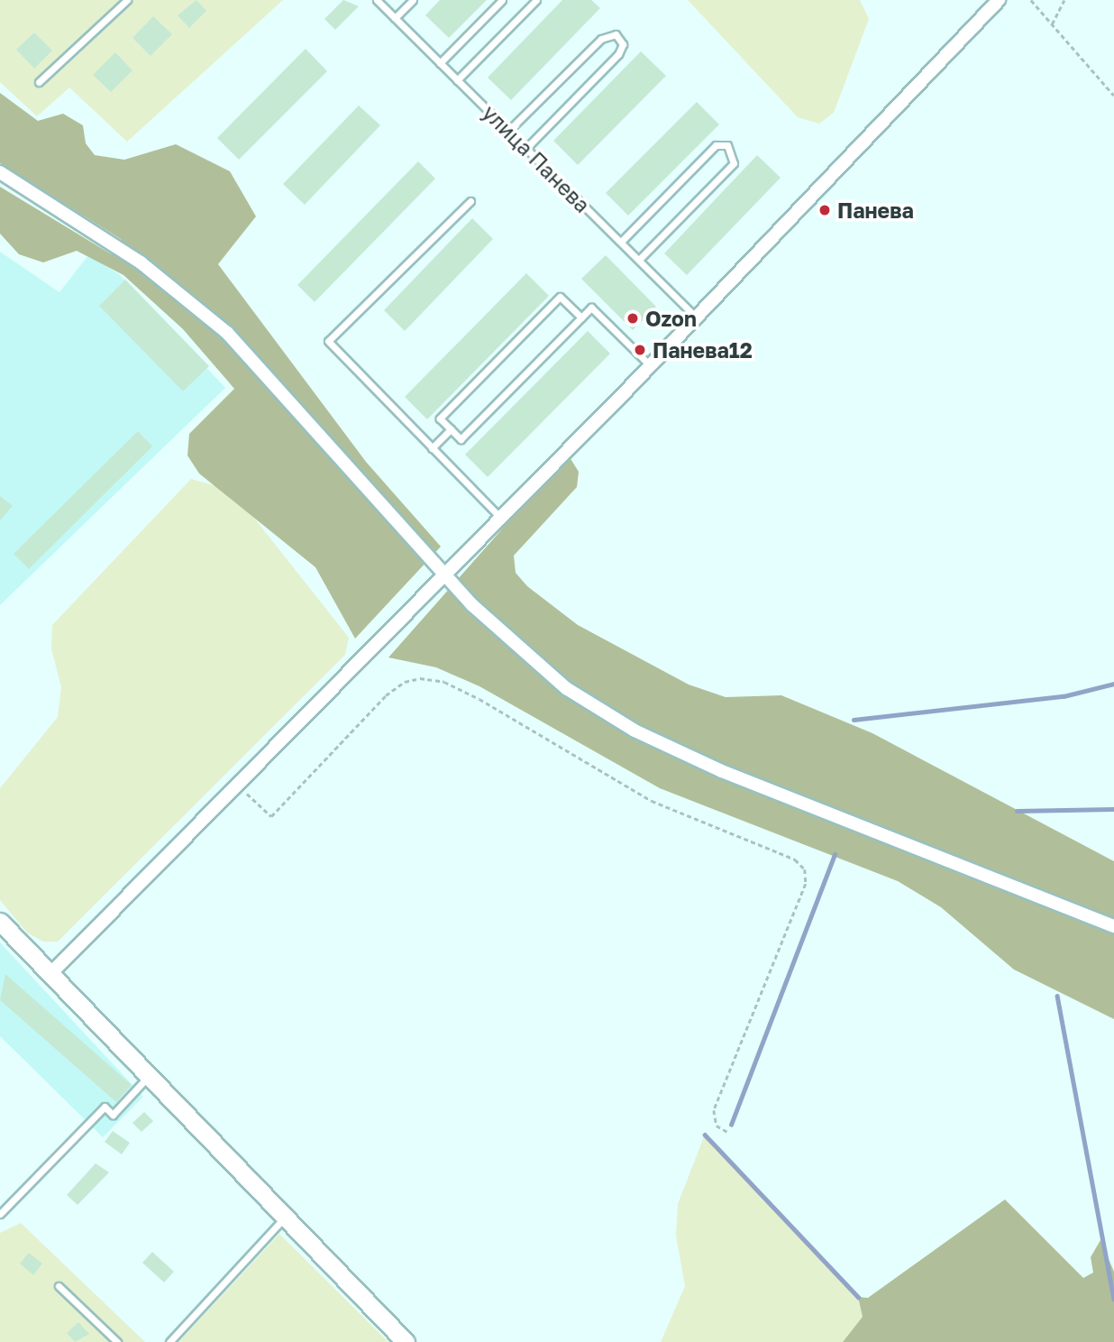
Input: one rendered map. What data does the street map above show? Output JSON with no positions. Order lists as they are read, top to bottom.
{
  "streets": {
    "lane": ["улица Панева"]
  },
  "places": ["Панева", "Ozon", "Панева12"]
}
